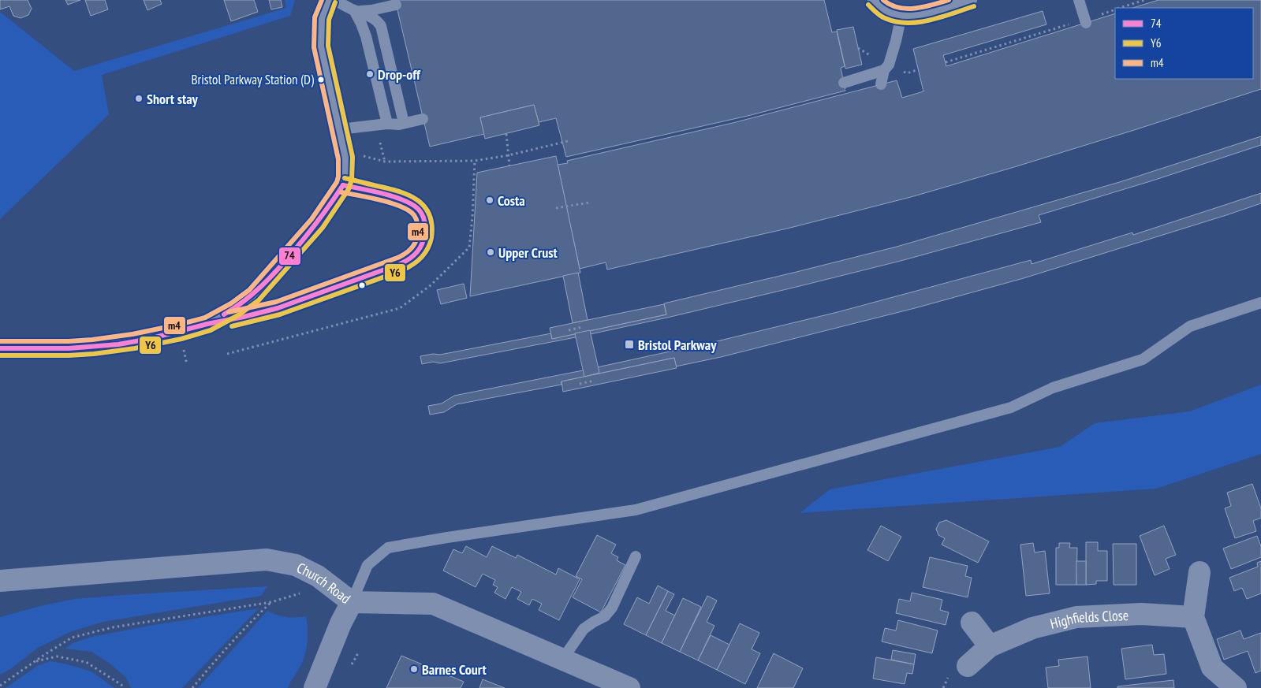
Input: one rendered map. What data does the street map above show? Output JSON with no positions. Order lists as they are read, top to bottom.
{
  "streets": {
    "street": ["Church Road", "Highfields Close"]
  },
  "places": {
    "other": [
      "Drop-off",
      "Bristol Parkway Station (D)",
      "Short stay",
      "Costa",
      "Upper Crust",
      "Barnes Court"
    ],
    "transit": ["Bristol Parkway"]
  },
  "lines": ["transit line m4", "transit line Y6", "transit line 74"],
  "legend": ["74", "Y6", "m4"]
}
